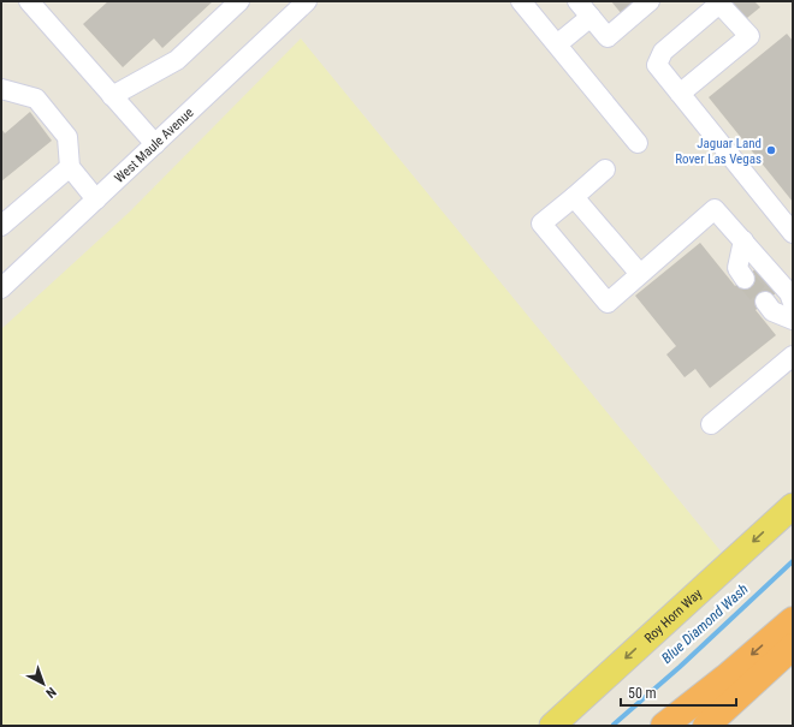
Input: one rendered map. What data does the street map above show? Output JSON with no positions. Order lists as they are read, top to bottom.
{
  "streets": {
    "main road": ["Roy Horn Way"],
    "street": ["West Maule Avenue"]
  },
  "one_way": ["Roy Horn Way"],
  "water": ["Blue Diamond Wash"],
  "places": ["Jaguar Land Rover Las Vegas"],
  "scale_bar": "50 m",
  "north": "bottom right"
}
